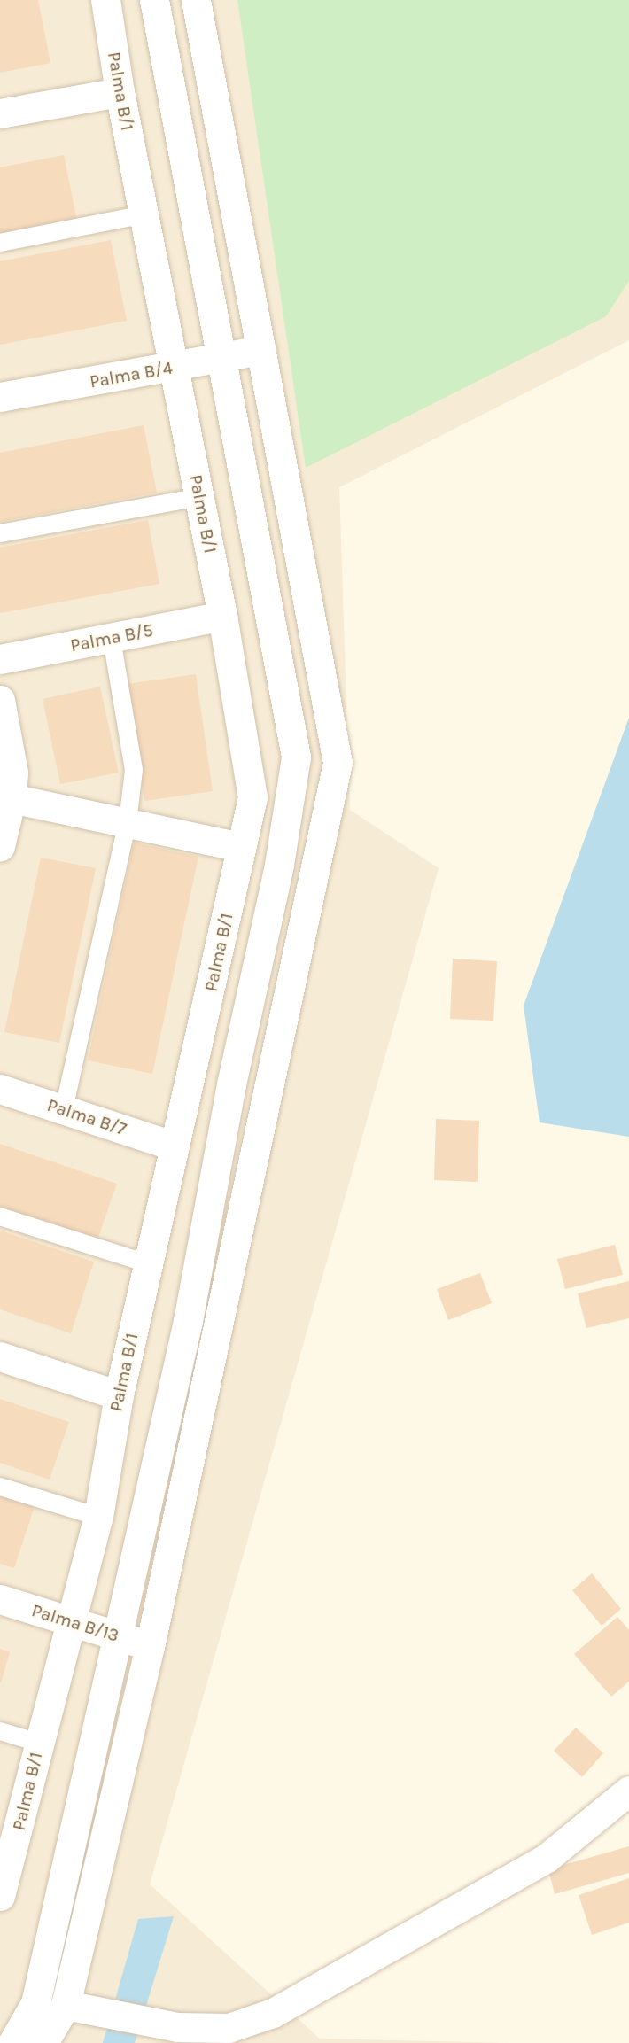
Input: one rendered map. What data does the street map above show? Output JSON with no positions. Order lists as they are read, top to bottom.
{
  "streets": {
    "street": [
      "Palma B/1",
      "Palma B/4",
      "Palma B/5",
      "Palma B/7",
      "Palma B/13"
    ]
  },
  "crossings": [
    ["Palma B/1", "Palma B/4"],
    ["Palma B/1", "Palma B/5"],
    ["Palma B/1", "Palma B/7"],
    ["Palma B/1", "Palma B/13"]
  ]
}
